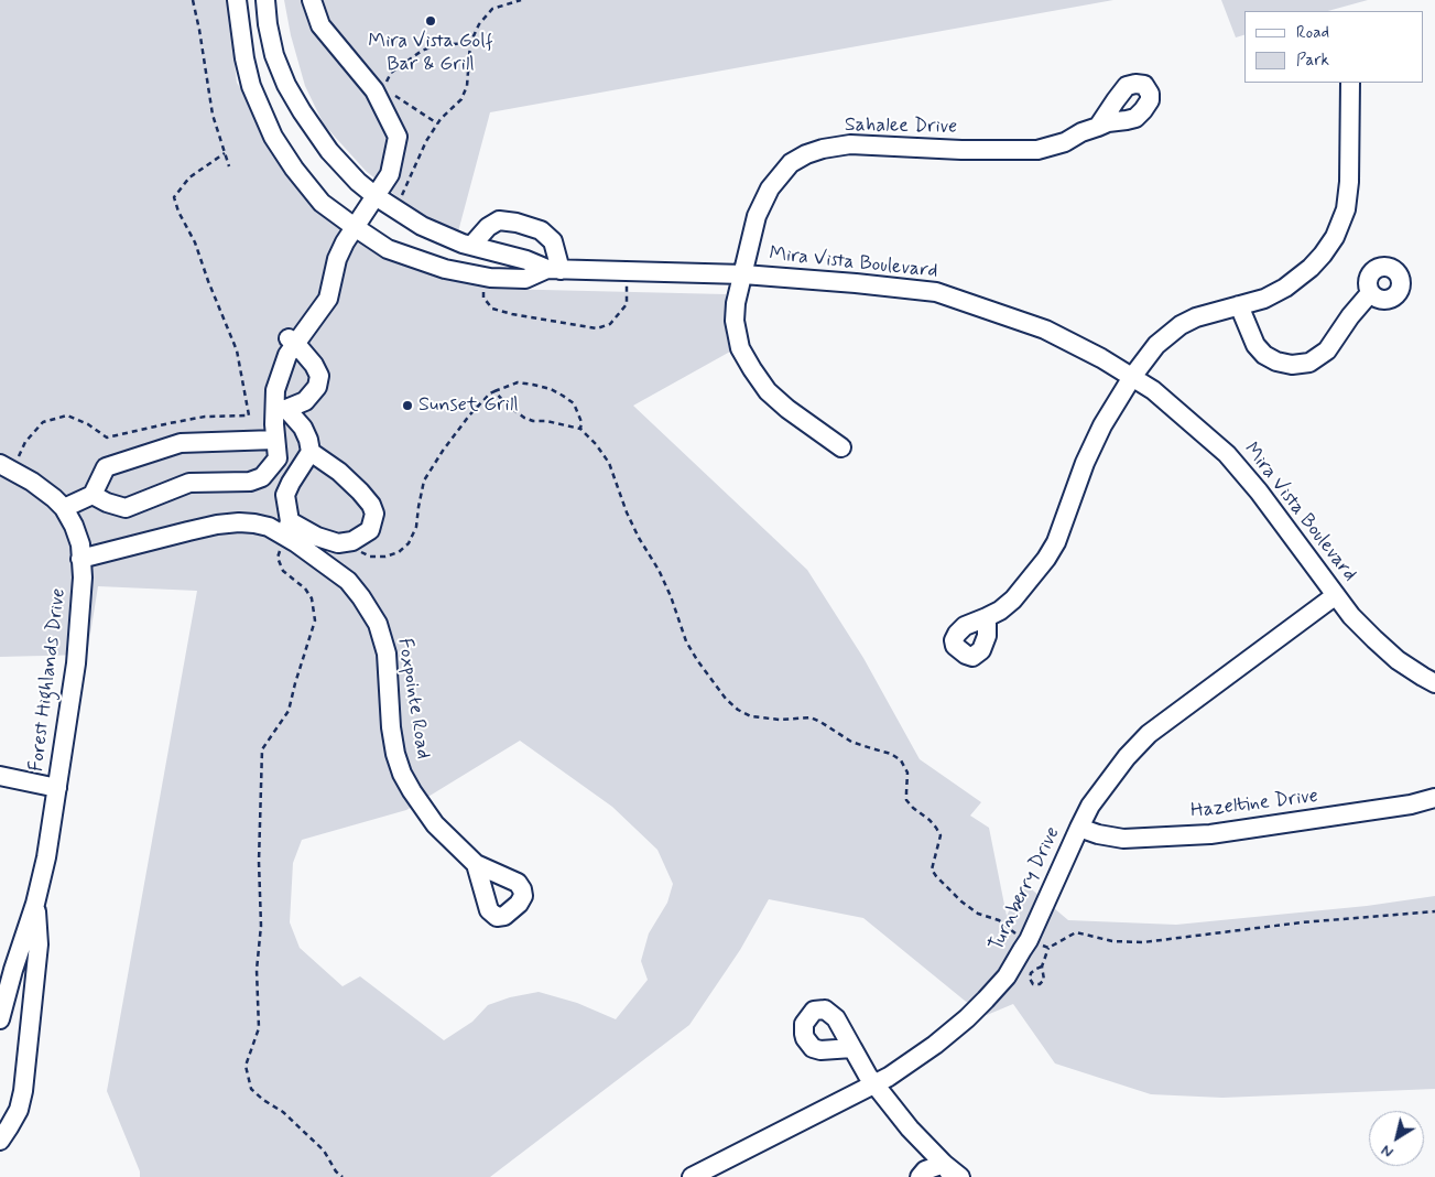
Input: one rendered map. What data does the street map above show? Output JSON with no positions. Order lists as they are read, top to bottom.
{
  "streets": {
    "street": [
      "Sahalee Drive",
      "Mira Vista Boulevard",
      "Forest Highlands Drive",
      "Foxpointe Road",
      "Hazeltine Drive",
      "Turnberry Drive"
    ]
  },
  "crossings": [
    ["Sahalee Drive", "Mira Vista Boulevard"],
    ["Mira Vista Boulevard", "Turnberry Drive"],
    ["Forest Highlands Drive", "Foxpointe Road"],
    ["Hazeltine Drive", "Turnberry Drive"]
  ],
  "places": ["Mira Vista Golf Bar & Grill", "Sunset Grill"],
  "legend": ["Road", "Park"],
  "north": "bottom left"
}
